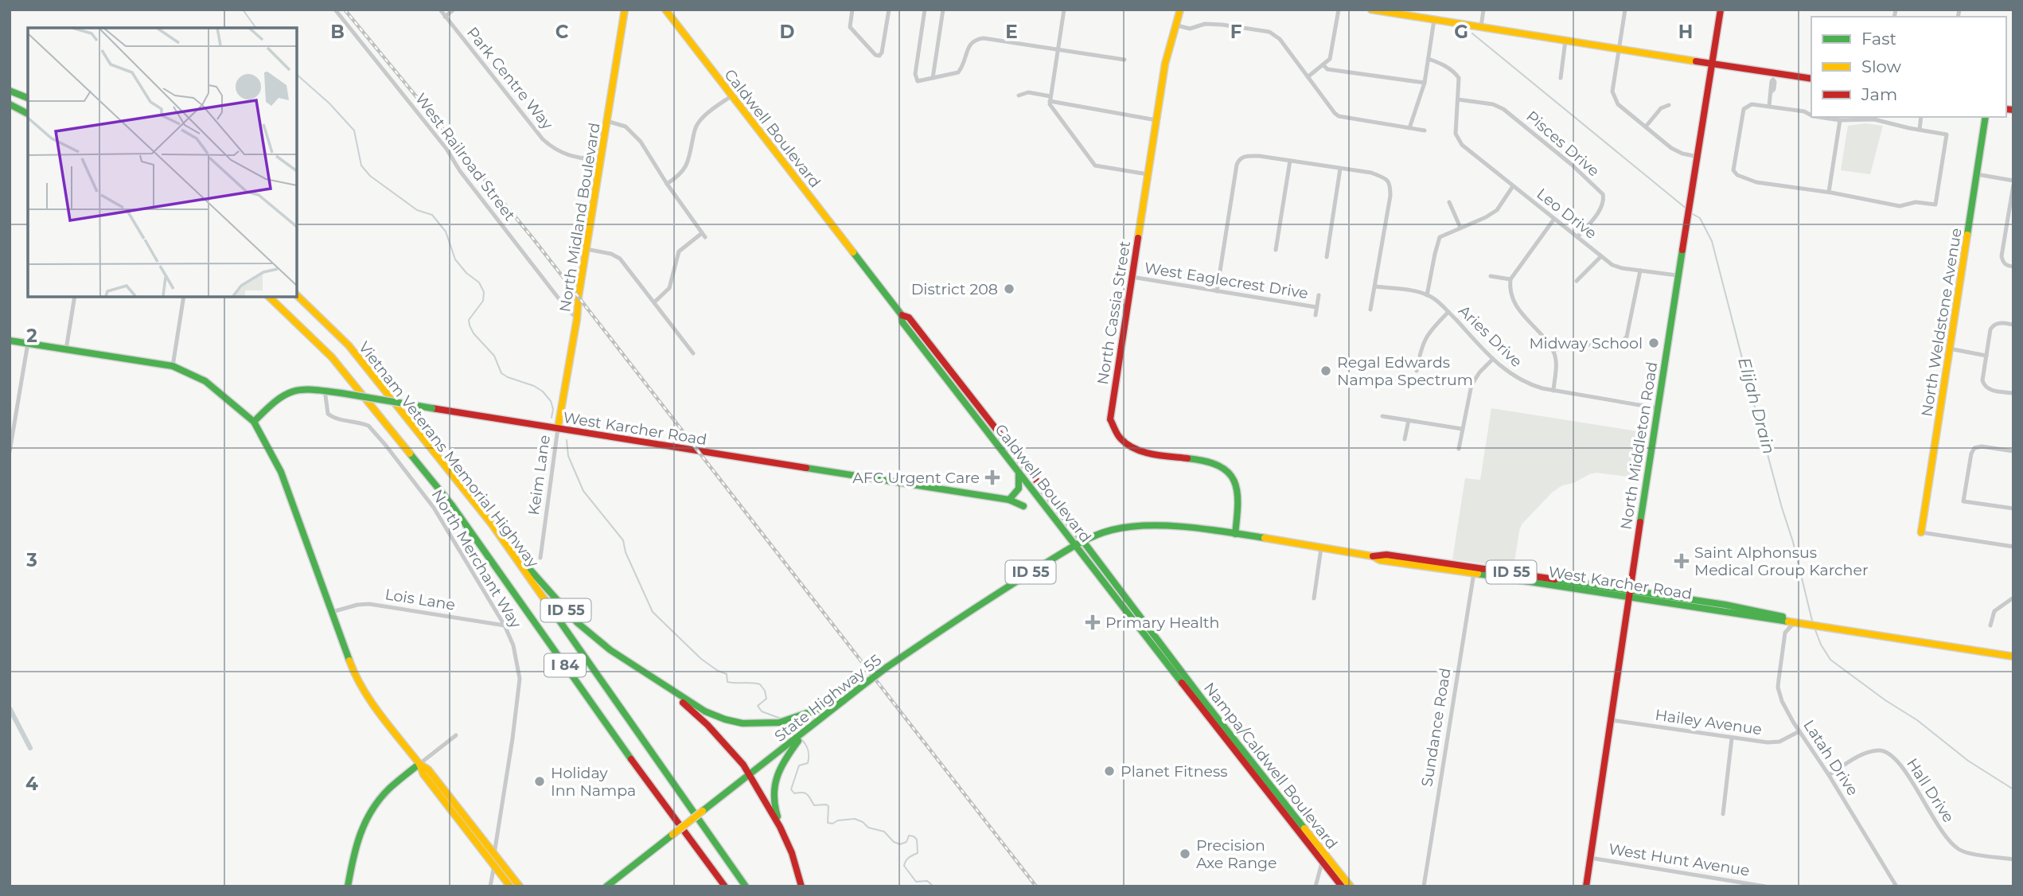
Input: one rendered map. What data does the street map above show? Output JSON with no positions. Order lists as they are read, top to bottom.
{
  "streets": {
    "main road": [
      "Caldwell Boulevard",
      "North Midland Boulevard",
      "North Cassia Street",
      "North Weldstone Avenue",
      "West Karcher Road",
      "North Middleton Road",
      "Vietnam Veterans Memorial Highway",
      "ID 55",
      "I 84",
      "State Highway 55",
      "Nampa/Caldwell Boulevard"
    ],
    "street": [
      "Park Centre Way",
      "Pisces Drive",
      "West Railroad Street",
      "Leo Drive",
      "West Eaglecrest Drive",
      "Aries Drive",
      "Keim Lane",
      "North Merchant Way",
      "Lois Lane",
      "Hailey Avenue",
      "Sundance Road",
      "Latah Drive",
      "Hall Drive",
      "West Hunt Avenue"
    ]
  },
  "crossings": [
    ["Park Centre Way", "North Midland Boulevard"],
    ["Caldwell Boulevard", "West Karcher Road"],
    ["Caldwell Boulevard", "State Highway 55"],
    ["Caldwell Boulevard", "Nampa/Caldwell Boulevard"],
    ["Pisces Drive", "Leo Drive"],
    ["West Railroad Street", "North Midland Boulevard"],
    ["Leo Drive", "North Middleton Road"],
    ["North Midland Boulevard", "West Karcher Road"],
    ["North Midland Boulevard", "Keim Lane"],
    ["West Eaglecrest Drive", "North Cassia Street"],
    ["North Cassia Street", "West Karcher Road"],
    ["Aries Drive", "North Middleton Road"],
    ["West Karcher Road", "North Middleton Road"],
    ["West Karcher Road", "Keim Lane"],
    ["West Karcher Road", "North Merchant Way"],
    ["West Karcher Road", "State Highway 55"],
    ["West Karcher Road", "Sundance Road"],
    ["North Middleton Road", "Hailey Avenue"],
    ["North Middleton Road", "West Hunt Avenue"],
    ["Vietnam Veterans Memorial Highway", "ID 55"],
    ["North Merchant Way", "Lois Lane"],
    ["ID 55", "State Highway 55"],
    ["Hailey Avenue", "Latah Drive"],
    ["Latah Drive", "Hall Drive"]
  ],
  "water": ["Elijah Drain"],
  "places": {
    "other": [
      "District 208",
      "Midway School",
      "Regal Edwards Nampa Spectrum",
      "Planet Fitness",
      "Holiday Inn Nampa",
      "Precision Axe Range"
    ],
    "health": ["AFC Urgent Care", "Saint Alphonsus Medical Group Karcher", "Primary Health"]
  },
  "legend": ["Fast", "Slow", "Jam"],
  "grid": {
    "columns": [
      "B",
      "C",
      "D",
      "E",
      "F",
      "G",
      "H"
    ],
    "rows": ["2", "3", "4"]
  }
}
